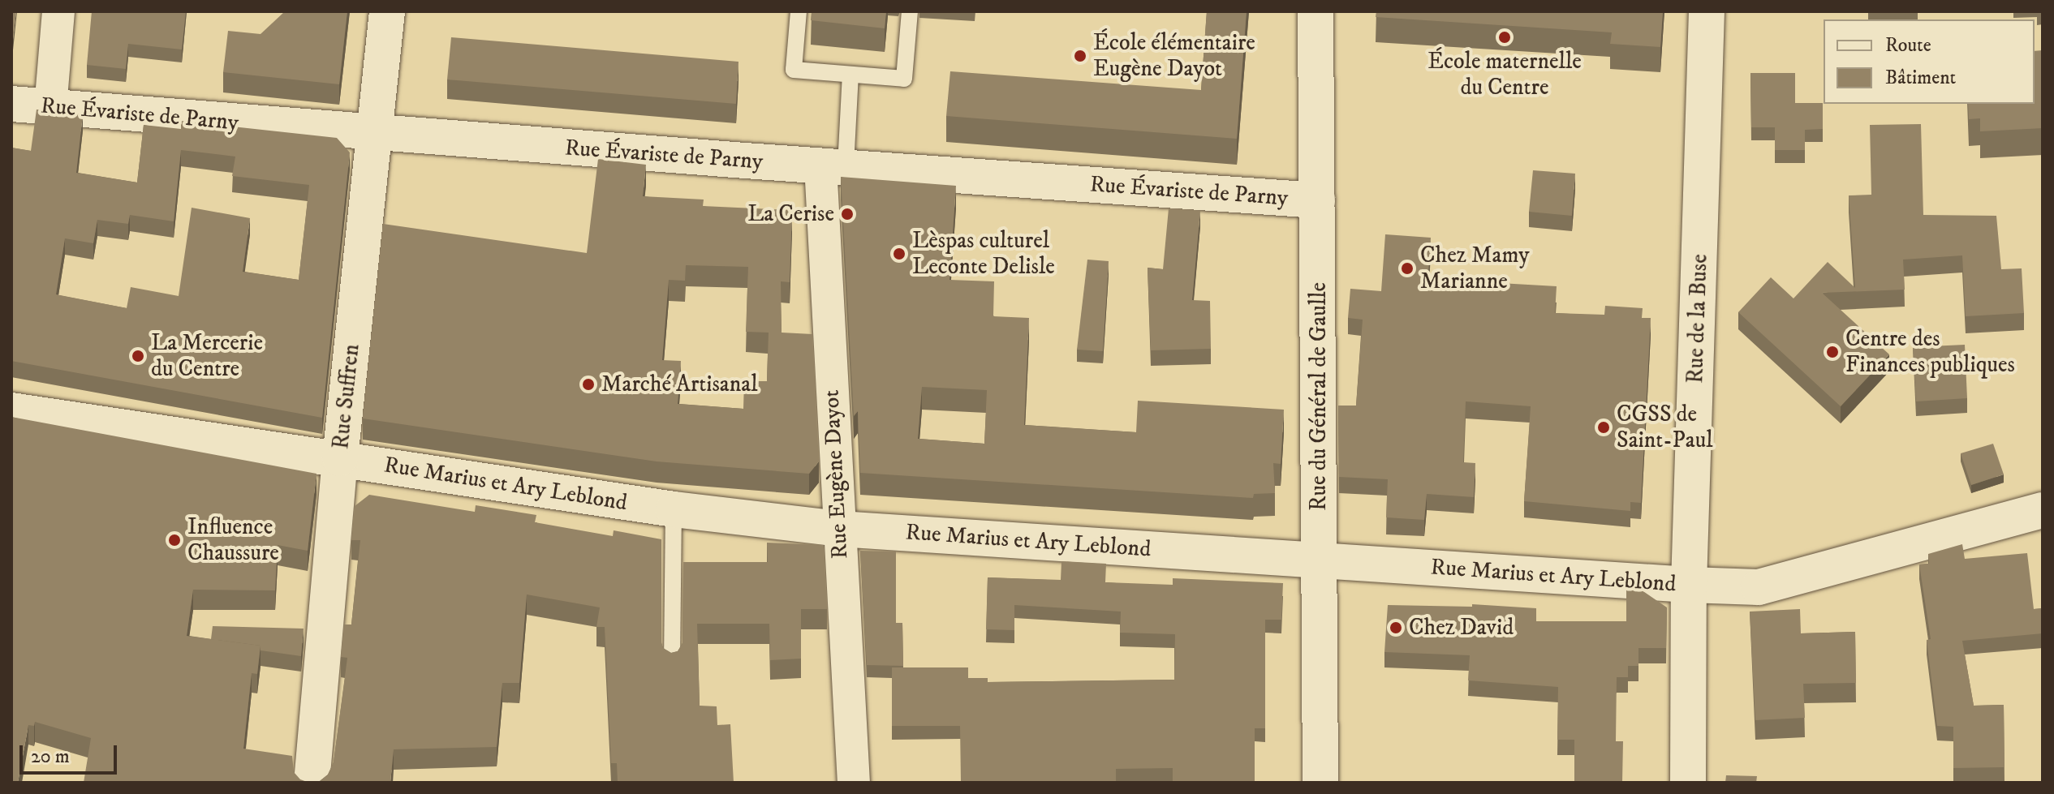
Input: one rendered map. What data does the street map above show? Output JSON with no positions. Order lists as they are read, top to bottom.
{
  "streets": {
    "street": [
      "Rue Évariste de Parny",
      "Rue de la Buse",
      "Rue Suffren",
      "Rue du Général de Gaulle",
      "Rue Eugène Dayot",
      "Rue Marius et Ary Leblond"
    ]
  },
  "crossings": [
    ["Rue Évariste de Parny", "Rue Suffren"],
    ["Rue Évariste de Parny", "Rue du Général de Gaulle"],
    ["Rue Évariste de Parny", "Rue Eugène Dayot"],
    ["Rue de la Buse", "Rue Marius et Ary Leblond"],
    ["Rue Suffren", "Rue Marius et Ary Leblond"],
    ["Rue du Général de Gaulle", "Rue Marius et Ary Leblond"],
    ["Rue Eugène Dayot", "Rue Marius et Ary Leblond"]
  ],
  "places": [
    "École maternelle du Centre",
    "École élémentaire Eugène Dayot",
    "La Cerise",
    "Lèspas culturel Leconte Delisle",
    "Chez Mamy Marianne",
    "Centre des Finances publiques",
    "La Mercerie du Centre",
    "Marché Artisanal",
    "CGSS de Saint-Paul",
    "Influence Chaussure",
    "Chez David"
  ],
  "legend": ["Route", "Bâtiment"],
  "scale_bar": "20 m"
}
